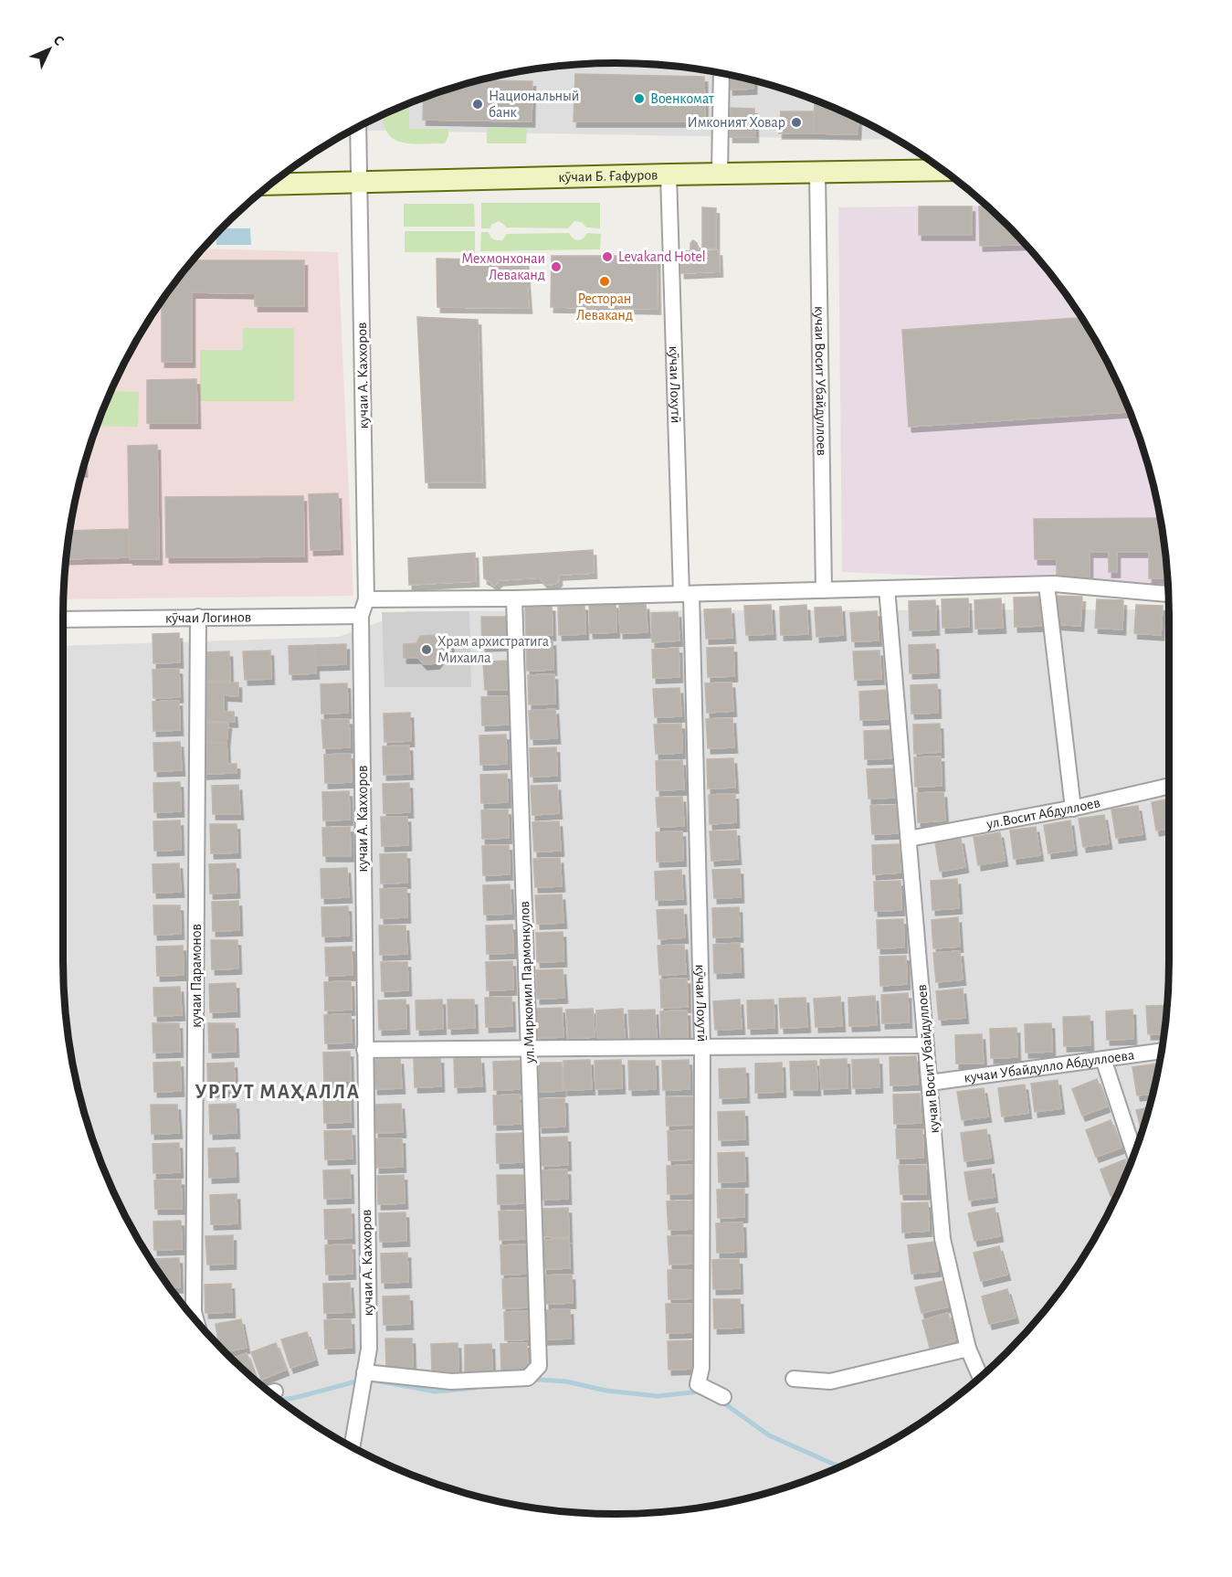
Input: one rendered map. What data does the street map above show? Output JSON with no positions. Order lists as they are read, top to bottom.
{
  "streets": {
    "street": [
      "кӯчаи Б. Ғафуров",
      "кучаи А. Каххоров",
      "кучаи Восит Убайдуллоев",
      "кӯчаи Лохутӣ",
      "кӯчаи Логинов",
      "ул.Восит Абдуллоев",
      "кучаи Парамонов",
      "ул.Миркомил Пармонкулов",
      "кучаи Убайдулло Абдуллоева"
    ]
  },
  "crossings": [
    ["кӯчаи Б. Ғафуров", "кучаи А. Каххоров"],
    ["кӯчаи Б. Ғафуров", "кучаи Восит Убайдуллоев"],
    ["кӯчаи Б. Ғафуров", "кӯчаи Лохутӣ"],
    ["кучаи А. Каххоров", "кӯчаи Логинов"],
    ["кучаи А. Каххоров", "ул.Миркомил Пармонкулов"],
    ["кучаи Восит Убайдуллоев", "ул.Восит Абдуллоев"],
    ["кучаи Восит Убайдуллоев", "кучаи Убайдулло Абдуллоева"],
    ["кӯчаи Логинов", "кучаи Парамонов"]
  ],
  "districts": ["УРГУТ МАҲАЛЛА"],
  "places": [
    "Военкомат",
    "Национальный банк",
    "Имконият Ховар",
    "Levakand Hotel",
    "Мехмонхонаи Леваканд",
    "Ресторан Леваканд",
    "Храм архистратига Михаила"
  ],
  "north": "top right"
}
